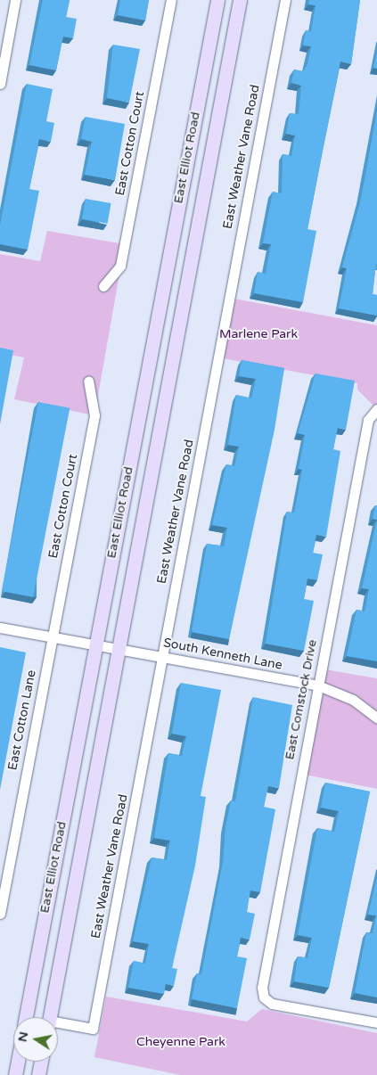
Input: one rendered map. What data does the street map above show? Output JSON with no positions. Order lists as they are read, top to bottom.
{
  "streets": {
    "main road": ["East Elliot Road"],
    "street": [
      "East Cotton Court",
      "East Weather Vane Road",
      "South Kenneth Lane",
      "East Comstock Drive",
      "East Cotton Lane"
    ]
  },
  "crossings": [
    ["East Cotton Court", "South Kenneth Lane"],
    ["East Cotton Court", "East Cotton Lane"],
    ["East Weather Vane Road", "South Kenneth Lane"],
    ["East Elliot Road", "South Kenneth Lane"],
    ["South Kenneth Lane", "East Comstock Drive"],
    ["South Kenneth Lane", "East Cotton Lane"]
  ],
  "parks": ["Marlene Park", "Cheyenne Park"],
  "north": "left"
}
